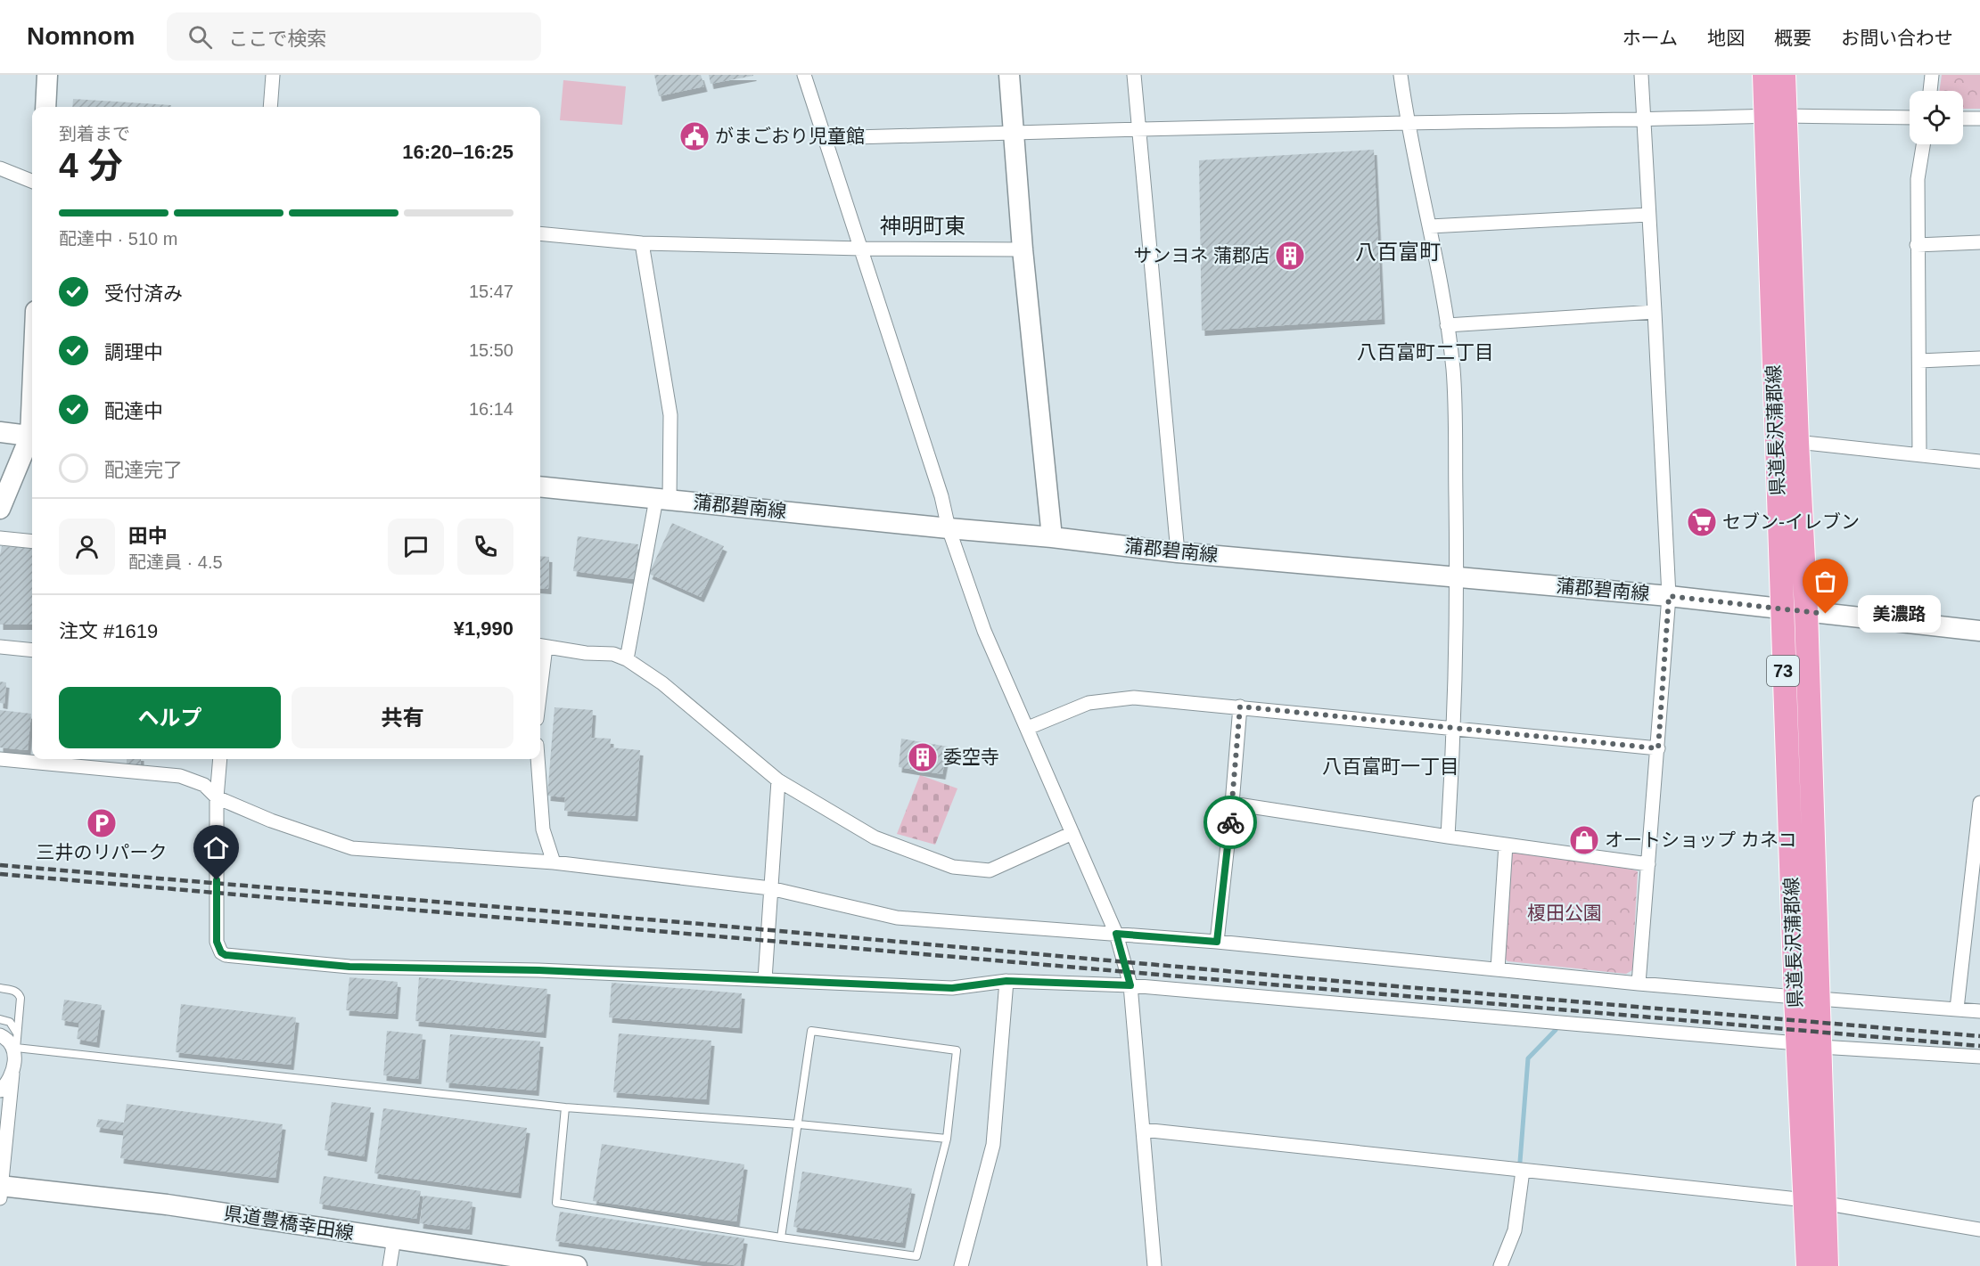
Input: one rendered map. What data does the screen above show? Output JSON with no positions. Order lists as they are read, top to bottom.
{
  "streets": {
    "main road": [
      "県道長沢蒲郡線",
      "蒲郡碧南線",
      "73",
      "県道豊橋幸田線"
    ]
  },
  "crossings": [
    ["県道長沢蒲郡線", "蒲郡碧南線"]
  ],
  "districts": [
    "神明町東",
    "八百富町",
    "八百富町二丁目",
    "八百富町一丁目"
  ],
  "parks": ["榎田公園"],
  "places": {
    "public building": ["がまごおり児童館"],
    "building": ["サンヨネ 蒲郡店", "委空寺"],
    "supermarket": ["セブン-イレブン"],
    "other": ["美濃路"],
    "parking": ["三井のリパーク"],
    "shop": ["オートショップ カネコ"]
  },
  "page": {
    "header": "Nomnom",
    "search": "ここで検索",
    "nav": [
      "ホーム",
      "地図",
      "概要",
      "お問い合わせ"
    ],
    "heading": ["4 分", "到着まで", "16:20–16:25"],
    "panel": [
      "田中",
      "配達員 · 4.5",
      "注文 #1619",
      "¥1,990"
    ],
    "bar": "配達中 · 510 m",
    "list": [
      ["受付済み", "15:47"],
      ["調理中", "15:50"],
      ["配達中", "16:14"],
      "配達完了"
    ],
    "bubble": "美濃路",
    "buttons": ["ヘルプ", "共有"]
  }
}
